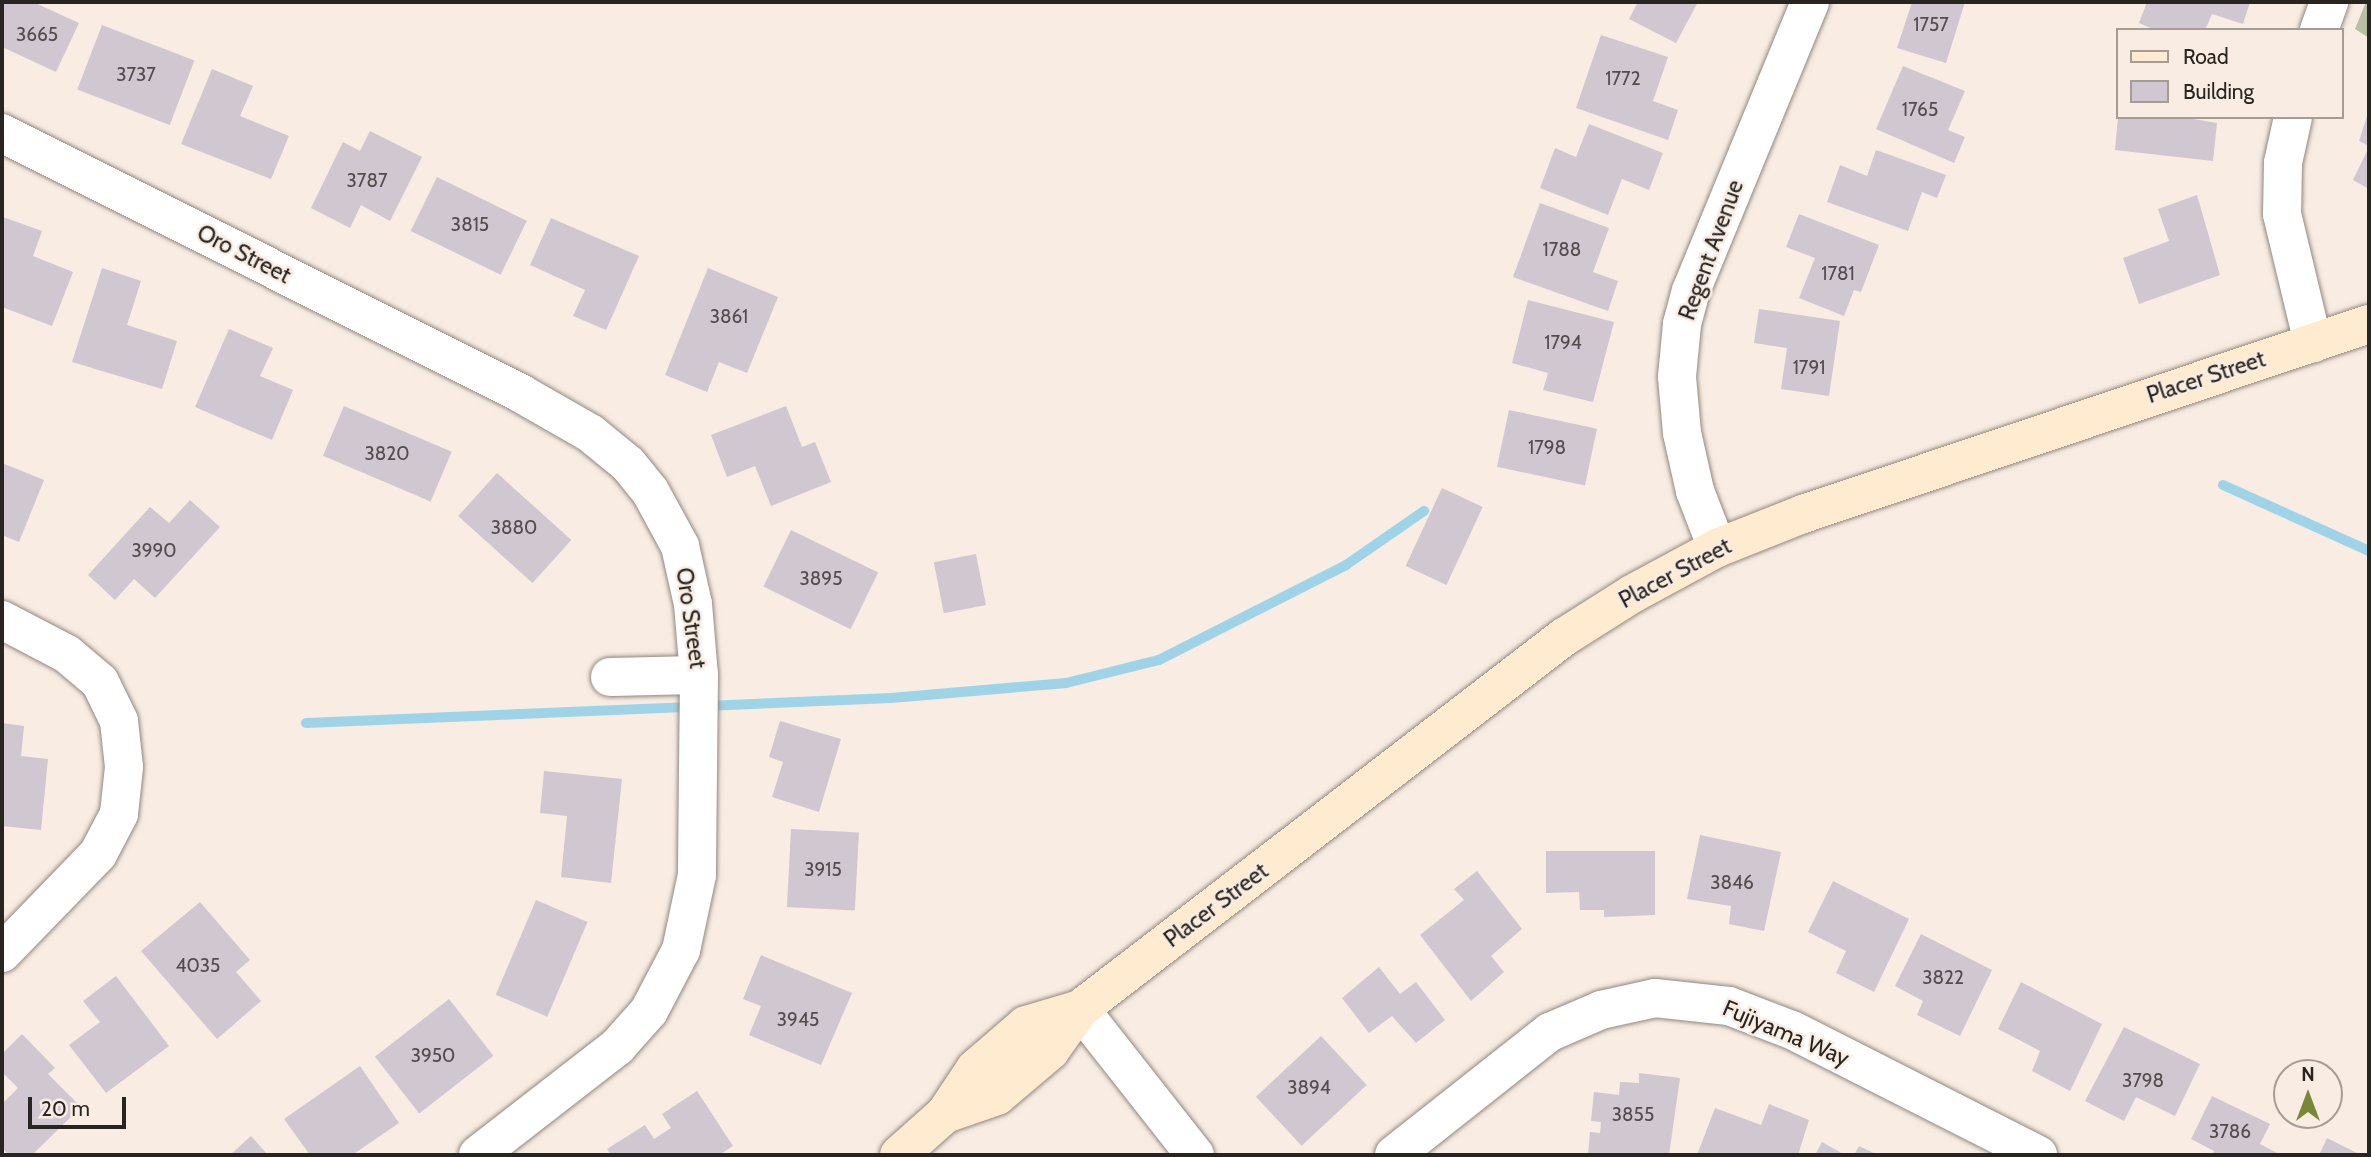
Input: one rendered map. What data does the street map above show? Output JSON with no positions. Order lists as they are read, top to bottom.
{
  "streets": {
    "main road": ["Placer Street"],
    "street": ["Regent Avenue", "Oro Street", "Fujiyama Way"]
  },
  "crossings": [
    ["Regent Avenue", "Placer Street"]
  ],
  "house_numbers": [
    "1757",
    "3665",
    "3737",
    "1772",
    "1765",
    "3787",
    "3815",
    "1788",
    "1781",
    "3861",
    "1794",
    "1791",
    "1798",
    "3820",
    "3880",
    "3990",
    "3895",
    "3915",
    "3846",
    "4035",
    "3822",
    "3945",
    "3950",
    "3798",
    "3894",
    "3855",
    "3786"
  ],
  "legend": ["Road", "Building"],
  "scale_bar": "20 m",
  "north": "top"
}
